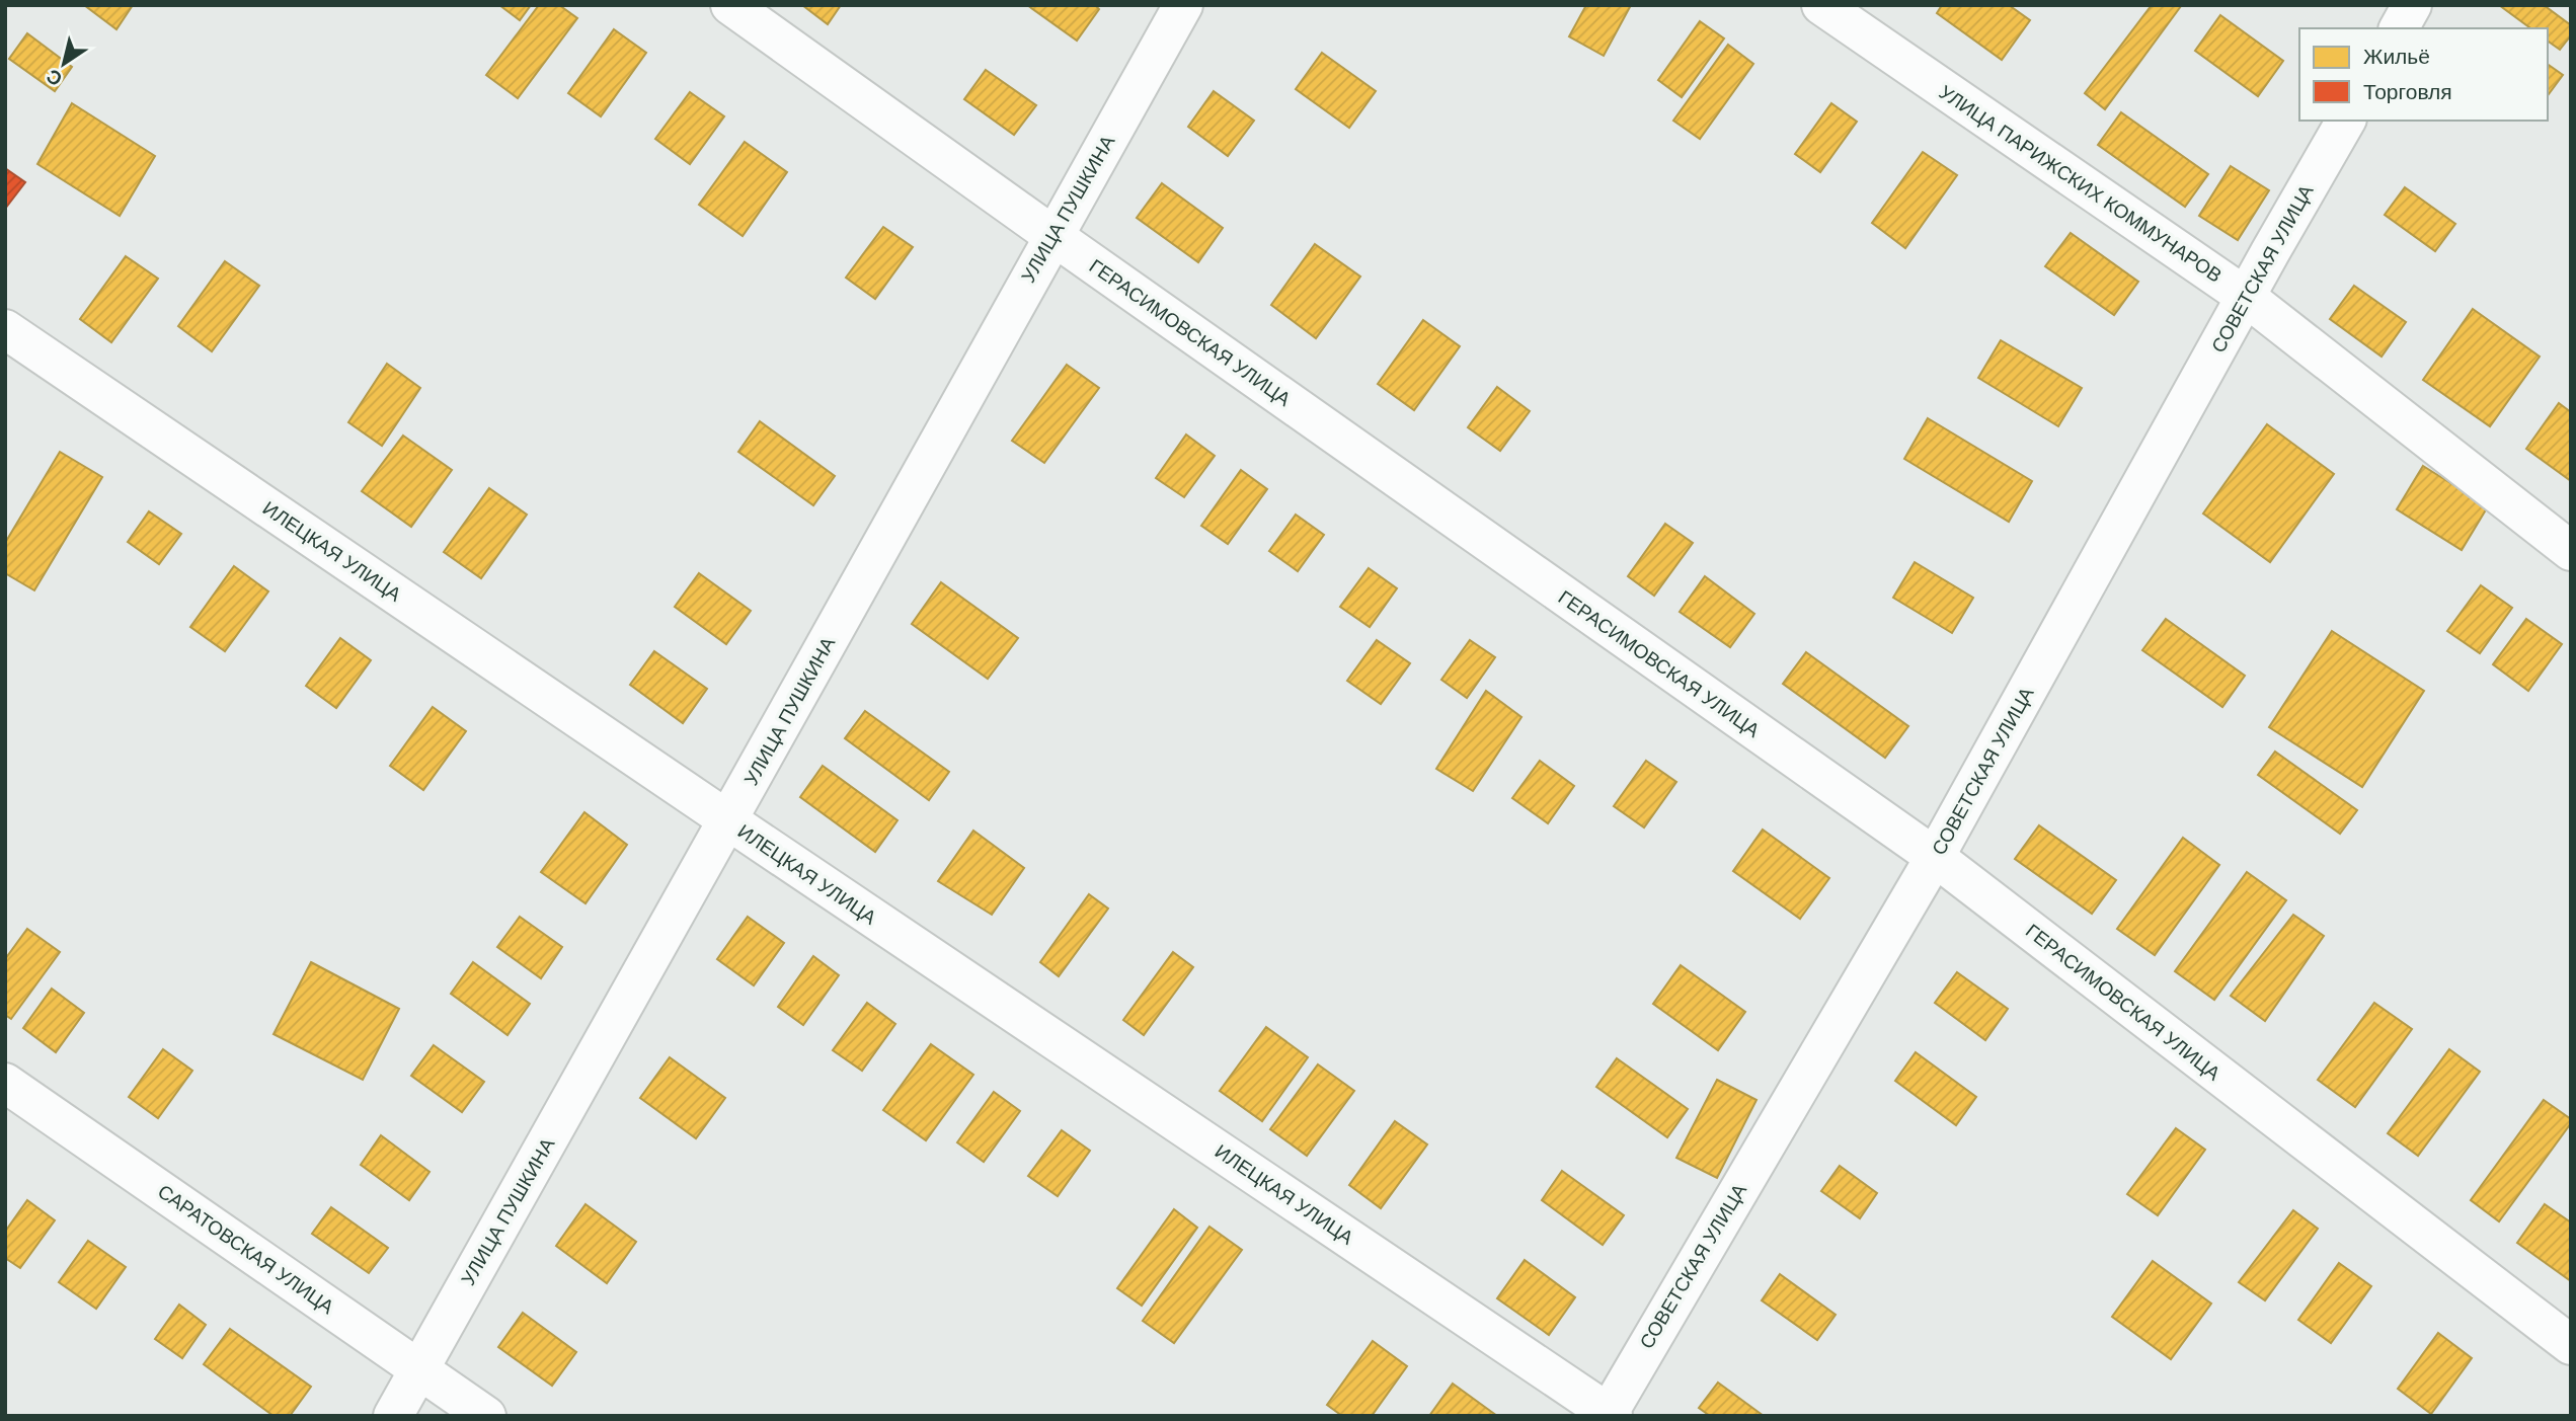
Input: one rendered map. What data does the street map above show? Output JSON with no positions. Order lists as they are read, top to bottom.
{
  "streets": {
    "street": [
      "УЛИЦА ПАРИЖСКИХ КОММУНАРОВ",
      "УЛИЦА ПУШКИНА",
      "СОВЕТСКАЯ УЛИЦА",
      "ГЕРАСИМОВСКАЯ УЛИЦА",
      "ИЛЕЦКАЯ УЛИЦА",
      "САРАТОВСКАЯ УЛИЦА"
    ]
  },
  "crossings": [
    ["УЛИЦА ПАРИЖСКИХ КОММУНАРОВ", "СОВЕТСКАЯ УЛИЦА"],
    ["УЛИЦА ПУШКИНА", "ГЕРАСИМОВСКАЯ УЛИЦА"],
    ["УЛИЦА ПУШКИНА", "ИЛЕЦКАЯ УЛИЦА"],
    ["УЛИЦА ПУШКИНА", "САРАТОВСКАЯ УЛИЦА"],
    ["СОВЕТСКАЯ УЛИЦА", "ГЕРАСИМОВСКАЯ УЛИЦА"],
    ["СОВЕТСКАЯ УЛИЦА", "ИЛЕЦКАЯ УЛИЦА"]
  ],
  "legend": ["Жильё", "Торговля"],
  "north": "bottom left"
}
